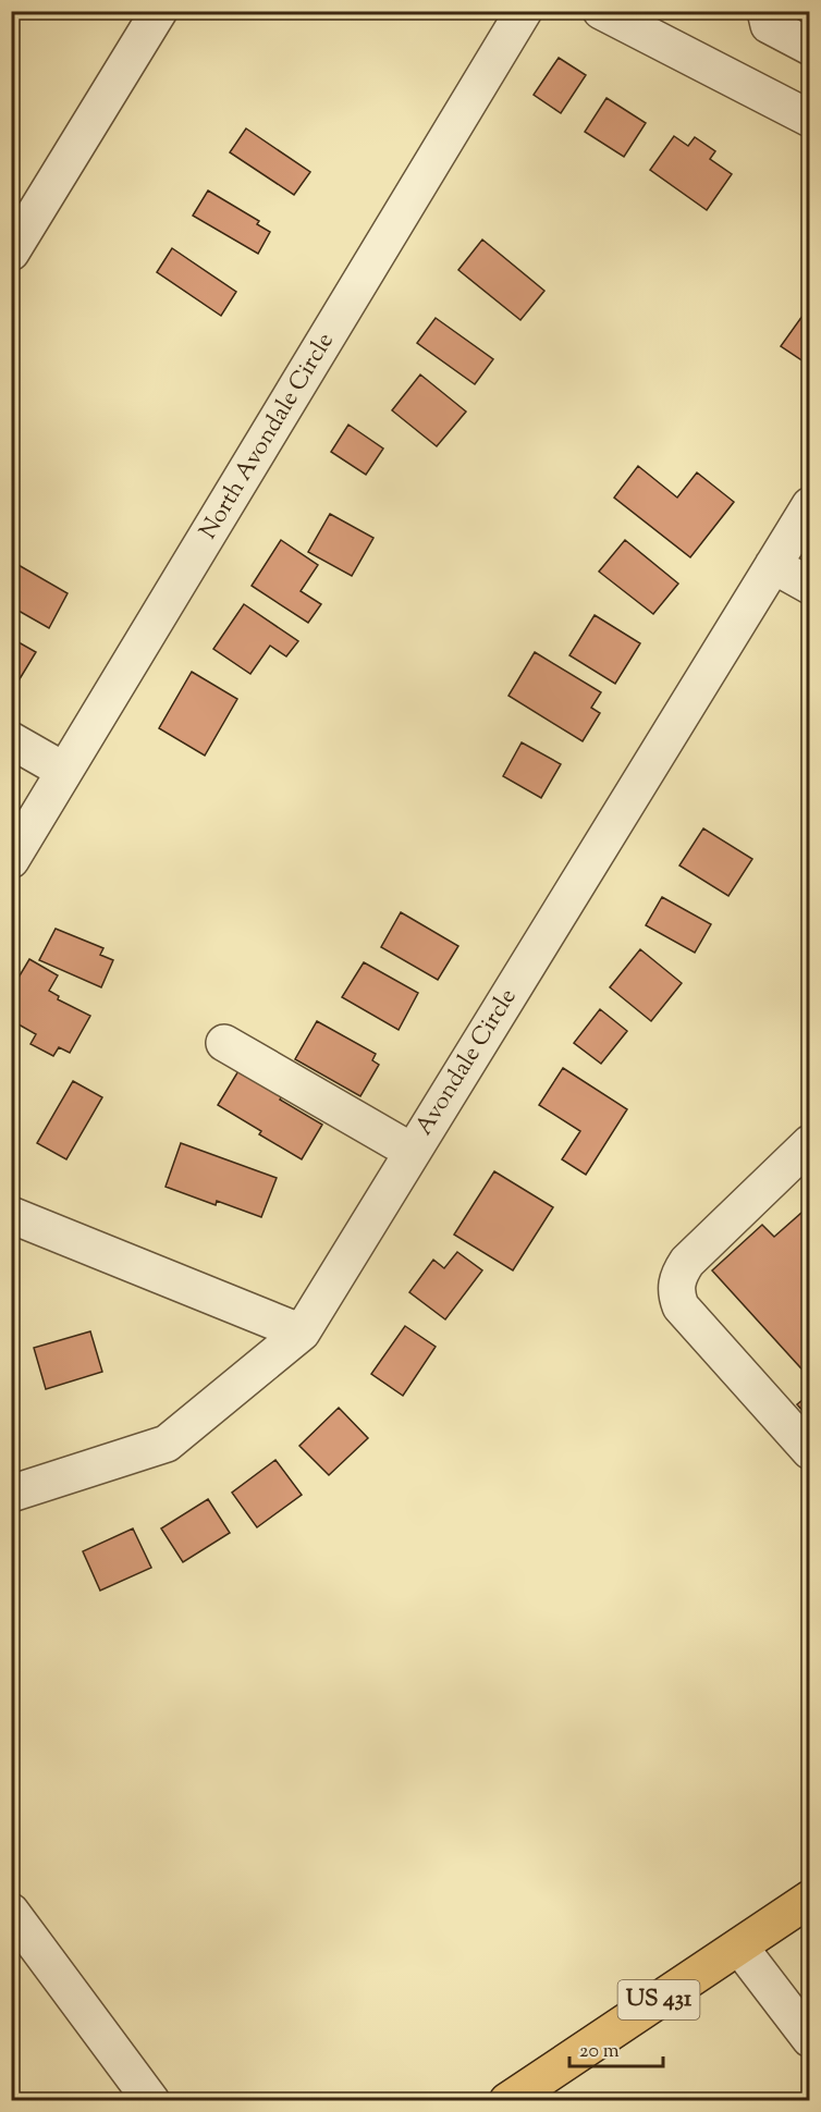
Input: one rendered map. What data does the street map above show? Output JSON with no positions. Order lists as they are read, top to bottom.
{
  "streets": {
    "main road": ["US 431"],
    "street": ["North Avondale Circle", "Avondale Circle"]
  },
  "scale_bar": "20 m"
}
